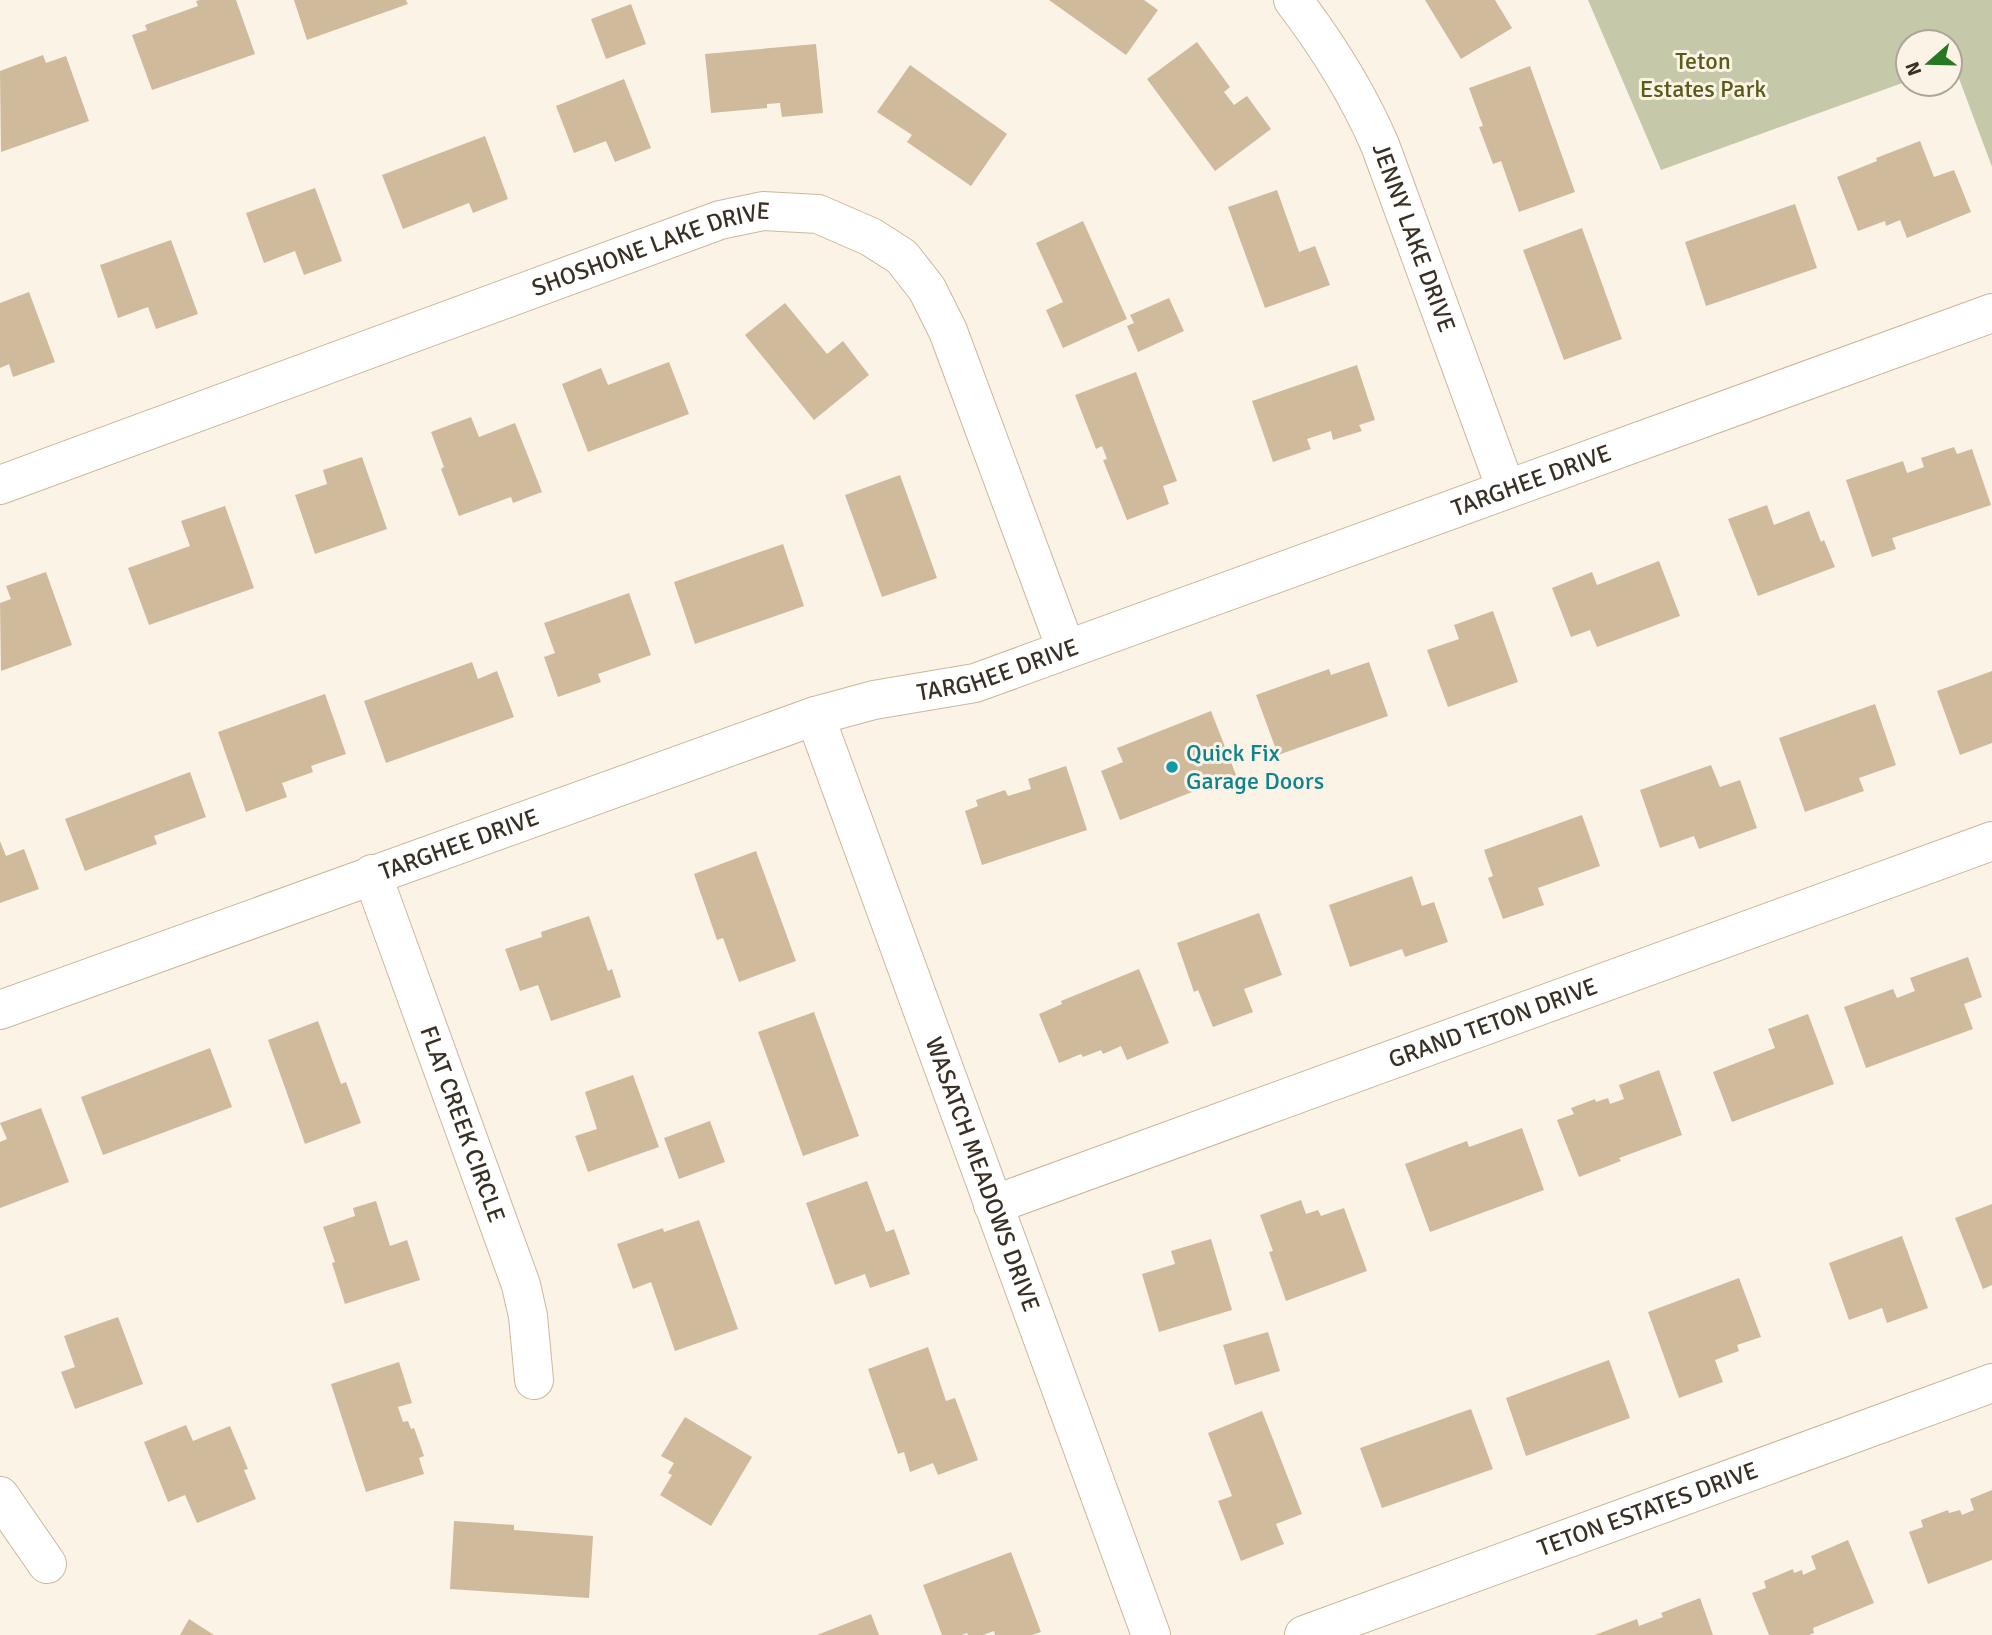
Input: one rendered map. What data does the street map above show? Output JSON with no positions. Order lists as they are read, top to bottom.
{
  "streets": {
    "street": [
      "JENNY LAKE DRIVE",
      "SHOSHONE LAKE DRIVE",
      "TARGHEE DRIVE",
      "GRAND TETON DRIVE",
      "FLAT CREEK CIRCLE",
      "WASATCH MEADOWS DRIVE",
      "TETON ESTATES DRIVE"
    ]
  },
  "crossings": [
    ["JENNY LAKE DRIVE", "TARGHEE DRIVE"],
    ["SHOSHONE LAKE DRIVE", "TARGHEE DRIVE"],
    ["TARGHEE DRIVE", "FLAT CREEK CIRCLE"],
    ["TARGHEE DRIVE", "WASATCH MEADOWS DRIVE"],
    ["GRAND TETON DRIVE", "WASATCH MEADOWS DRIVE"]
  ],
  "parks": ["Teton Estates Park"],
  "places": ["Quick Fix Garage Doors"],
  "north": "left"
}
